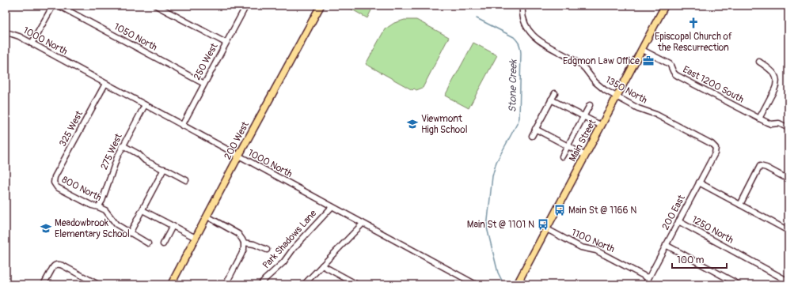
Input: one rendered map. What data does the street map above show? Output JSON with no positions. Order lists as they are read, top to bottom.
{
  "streets": {
    "main road": ["200 West", "Main Street"],
    "street": [
      "1050 North",
      "1000 North",
      "250 West",
      "East 1200 South",
      "1350 North",
      "325 West",
      "275 West",
      "800 North",
      "200 East",
      "1250 North",
      "Park Shadows Lane",
      "1100 North"
    ]
  },
  "crossings": [
    ["1050 North", "250 West"],
    ["1000 North", "250 West"],
    ["1000 North", "325 West"],
    ["1000 North", "200 West"],
    ["1000 North", "275 West"],
    ["1000 North", "Park Shadows Lane"],
    ["East 1200 South", "Main Street"],
    ["1350 North", "Main Street"],
    ["1350 North", "200 East"],
    ["325 West", "800 North"],
    ["Main Street", "1100 North"],
    ["275 West", "800 North"],
    ["200 East", "1250 North"],
    ["200 East", "1100 North"]
  ],
  "water": ["Stone Creek"],
  "places": {
    "church": ["Episcopal Church of the Rescurrection"],
    "office": ["Edgmon Law Office"],
    "school or university": ["Viewmont High School", "Meadowbrook Elementary School"],
    "bus stop": ["Main St @ 1166 N", "Main St @ 1101 N"]
  },
  "scale_bar": "100 m"
}
